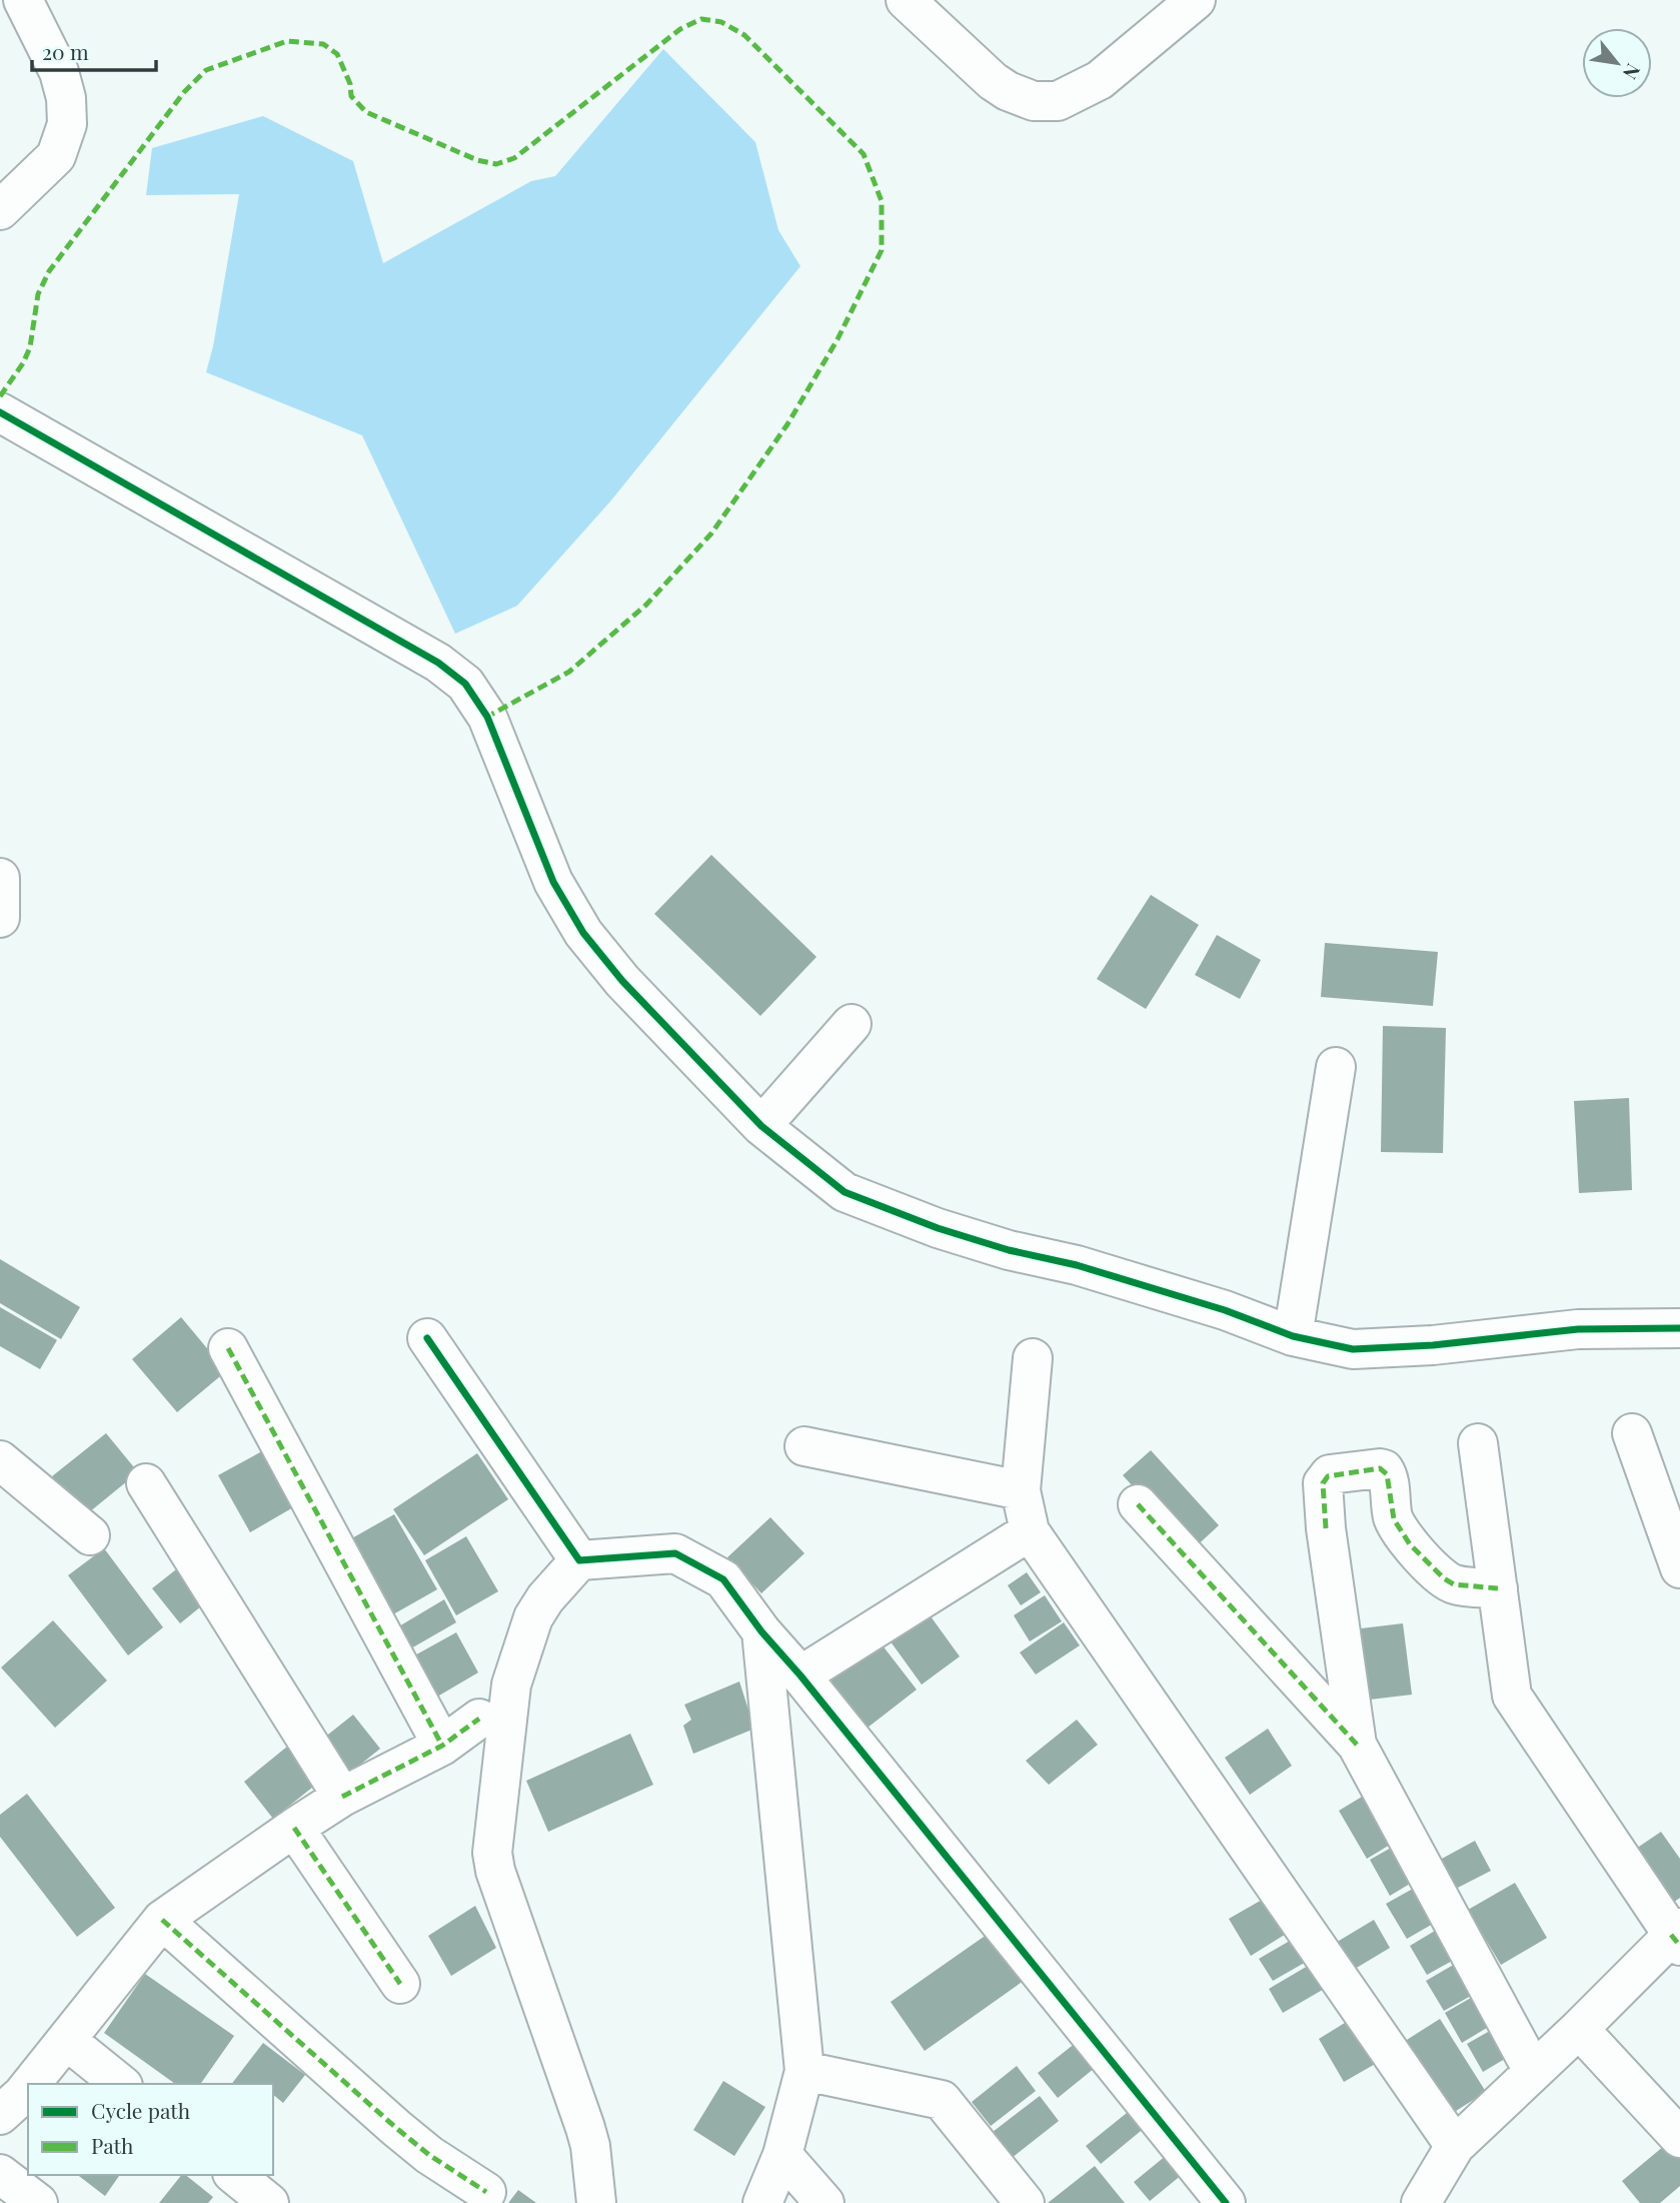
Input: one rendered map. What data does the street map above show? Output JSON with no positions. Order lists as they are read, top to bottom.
{
  "legend": ["Cycle path", "Path"],
  "scale_bar": "20 m",
  "north": "bottom right"
}
